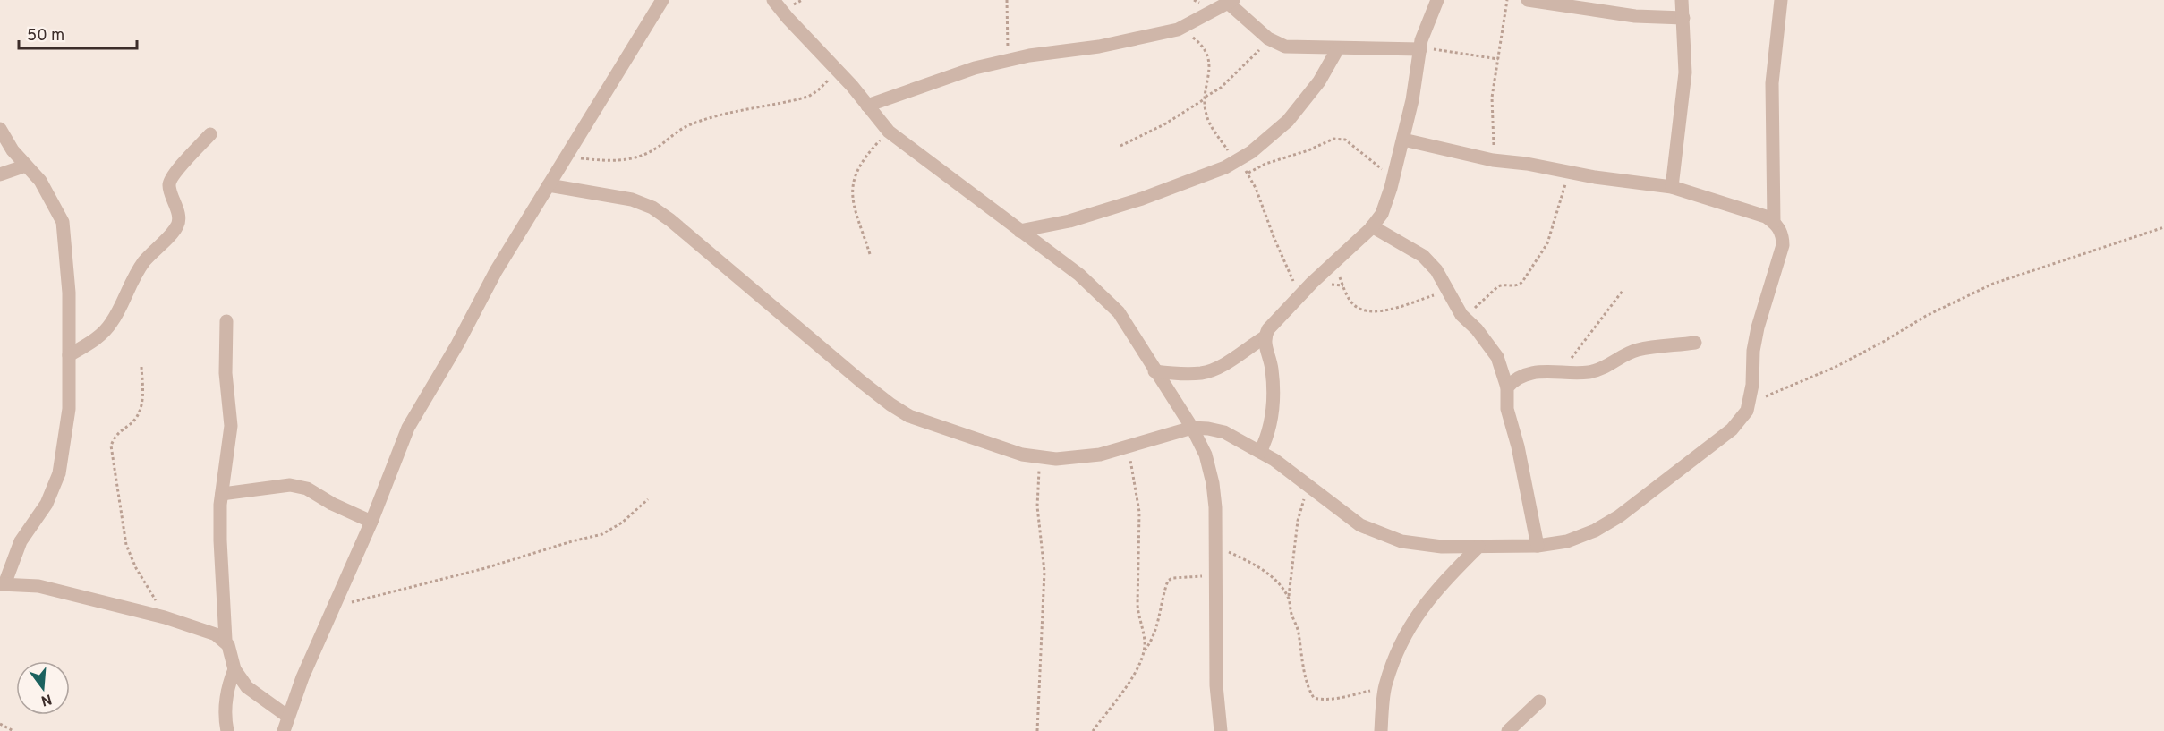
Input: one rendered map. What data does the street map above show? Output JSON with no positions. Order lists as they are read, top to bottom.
{
  "scale_bar": "50 m",
  "north": "bottom"
}
